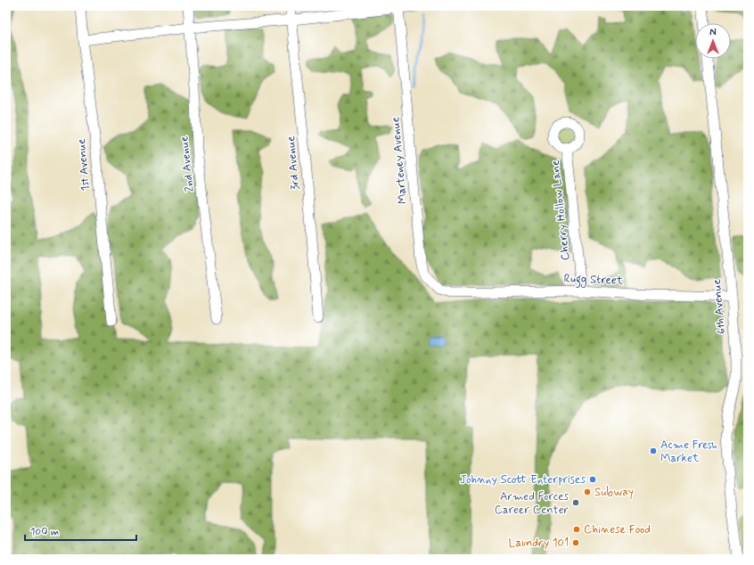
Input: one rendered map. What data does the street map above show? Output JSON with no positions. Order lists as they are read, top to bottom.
{
  "streets": {
    "street": [
      "Marteney Avenue",
      "3rd Avenue",
      "2nd Avenue",
      "1st Avenue",
      "Cherry Hollow Lane",
      "Rugg Street",
      "6th Avenue"
    ]
  },
  "crossings": [
    ["Marteney Avenue", "Rugg Street"],
    ["Cherry Hollow Lane", "Rugg Street"],
    ["Rugg Street", "6th Avenue"]
  ],
  "places": [
    "Acme Fresh Market",
    "Johnny Scott Enterprises",
    "Subway",
    "Armed Forces Career Center",
    "Chinese Food",
    "Laundry 101"
  ],
  "scale_bar": "100 m",
  "north": "top"
}
